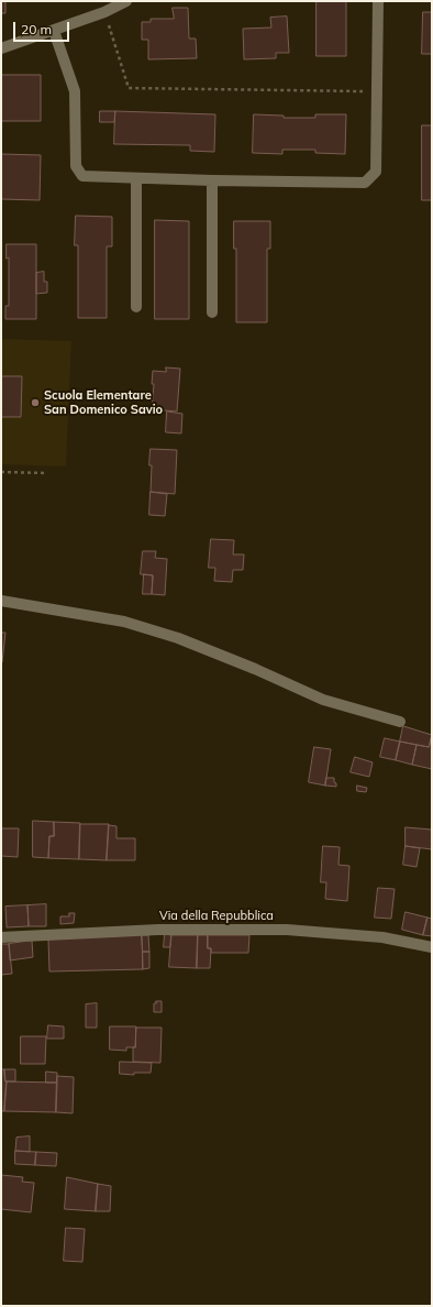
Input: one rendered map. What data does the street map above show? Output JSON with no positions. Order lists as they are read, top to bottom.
{
  "streets": {
    "street": ["Via della Repubblica"]
  },
  "places": ["Scuola Elementare San Domenico Savio"],
  "scale_bar": "20 m"
}
